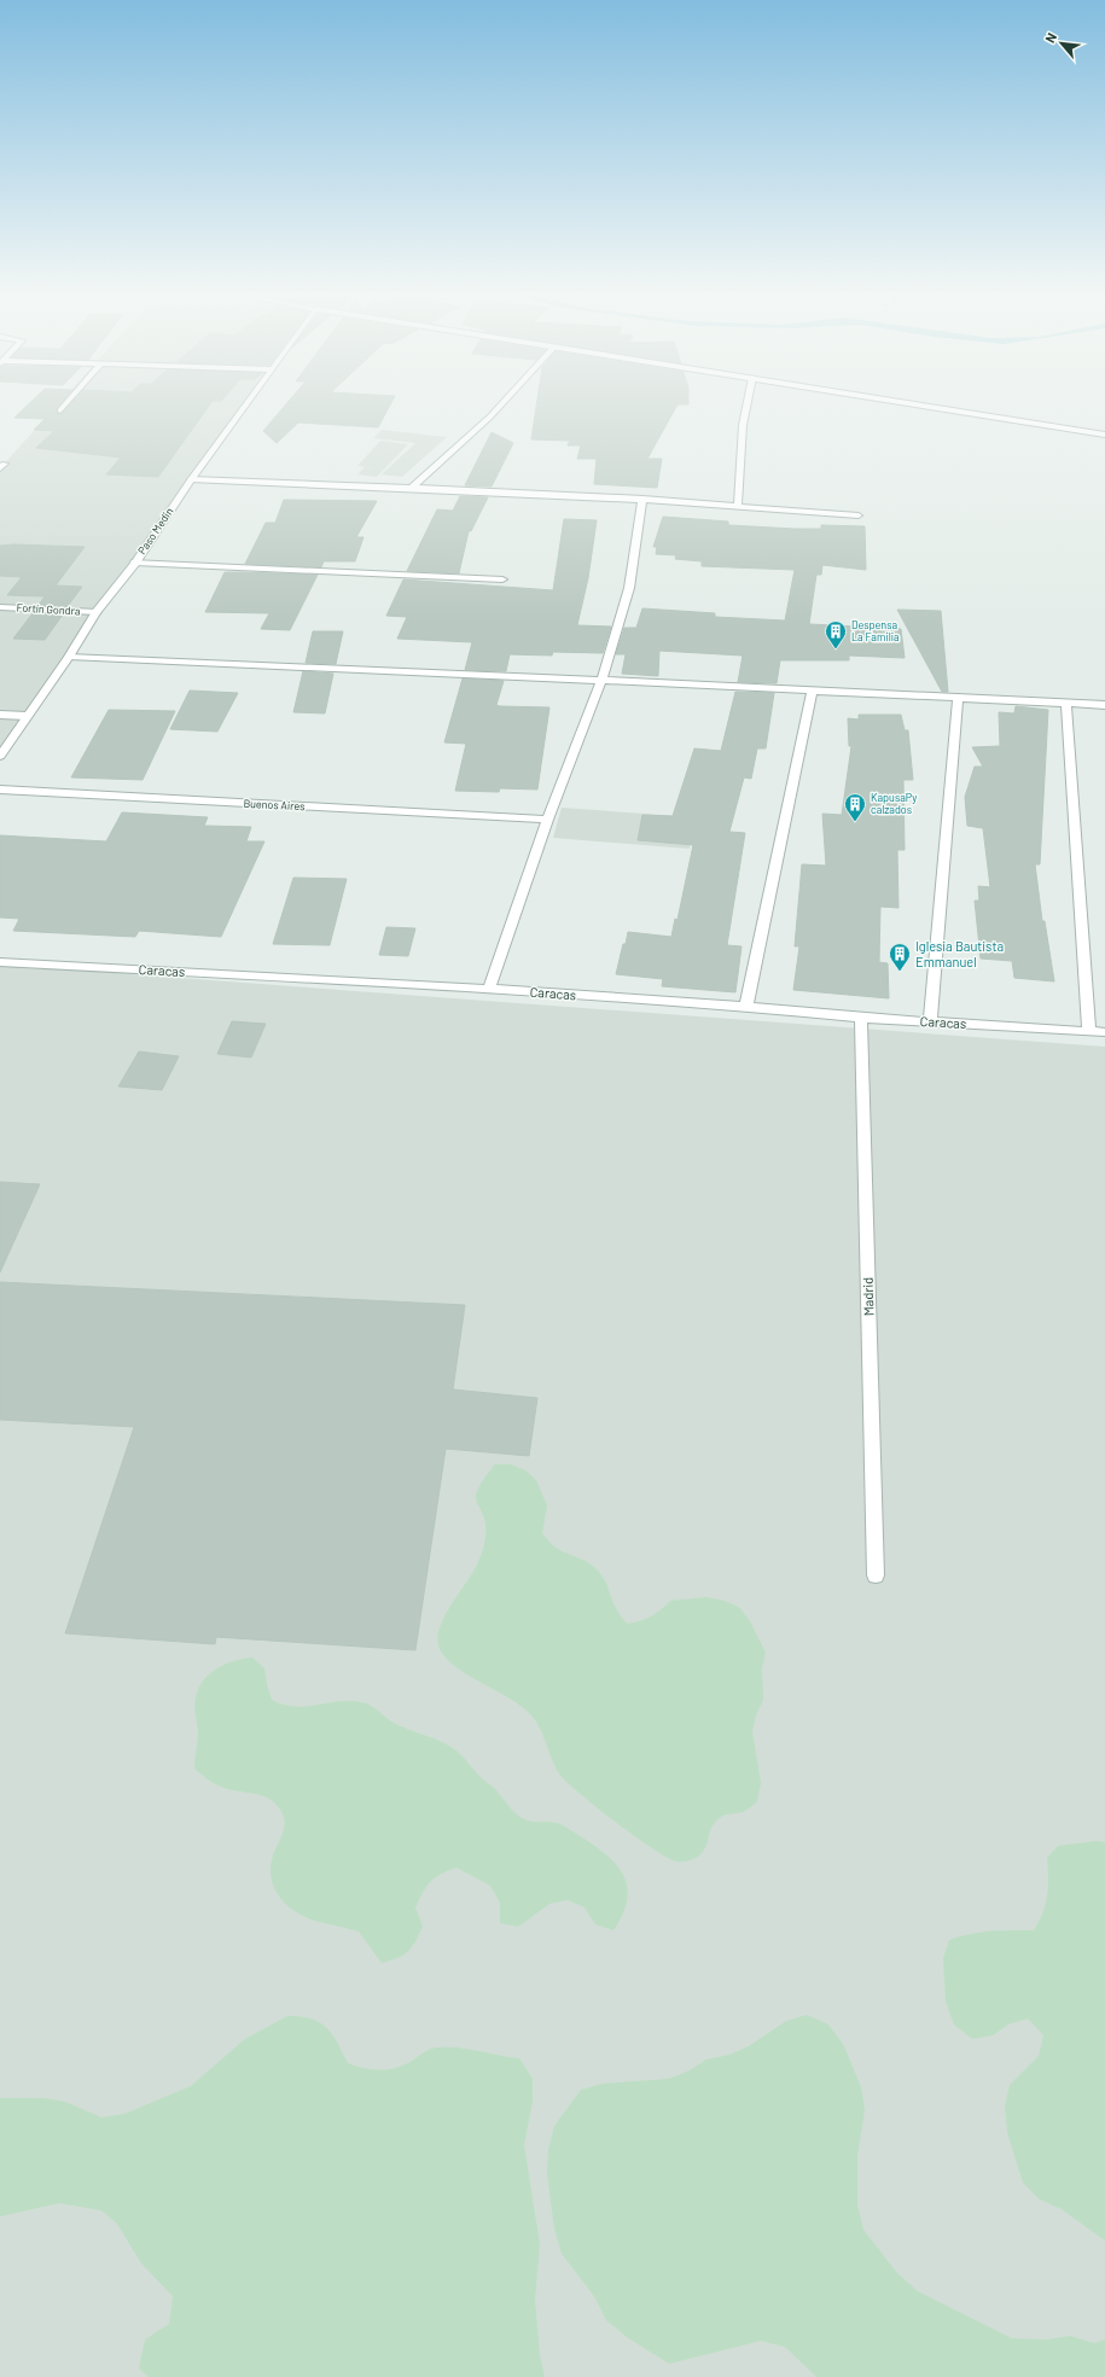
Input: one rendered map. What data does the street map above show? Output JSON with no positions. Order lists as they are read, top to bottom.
{
  "streets": {
    "street": [
      "Paso Medin",
      "Fortín Gondra",
      "Buenos Aires",
      "Caracas",
      "Madrid"
    ]
  },
  "crossings": [
    ["Paso Medin", "Fortín Gondra"],
    ["Caracas", "Madrid"]
  ],
  "places": {
    "building": ["Despensa La Familia", "KapusaPy calzados", "Iglesia Bautista Emmanuel"]
  },
  "north": "top left"
}
